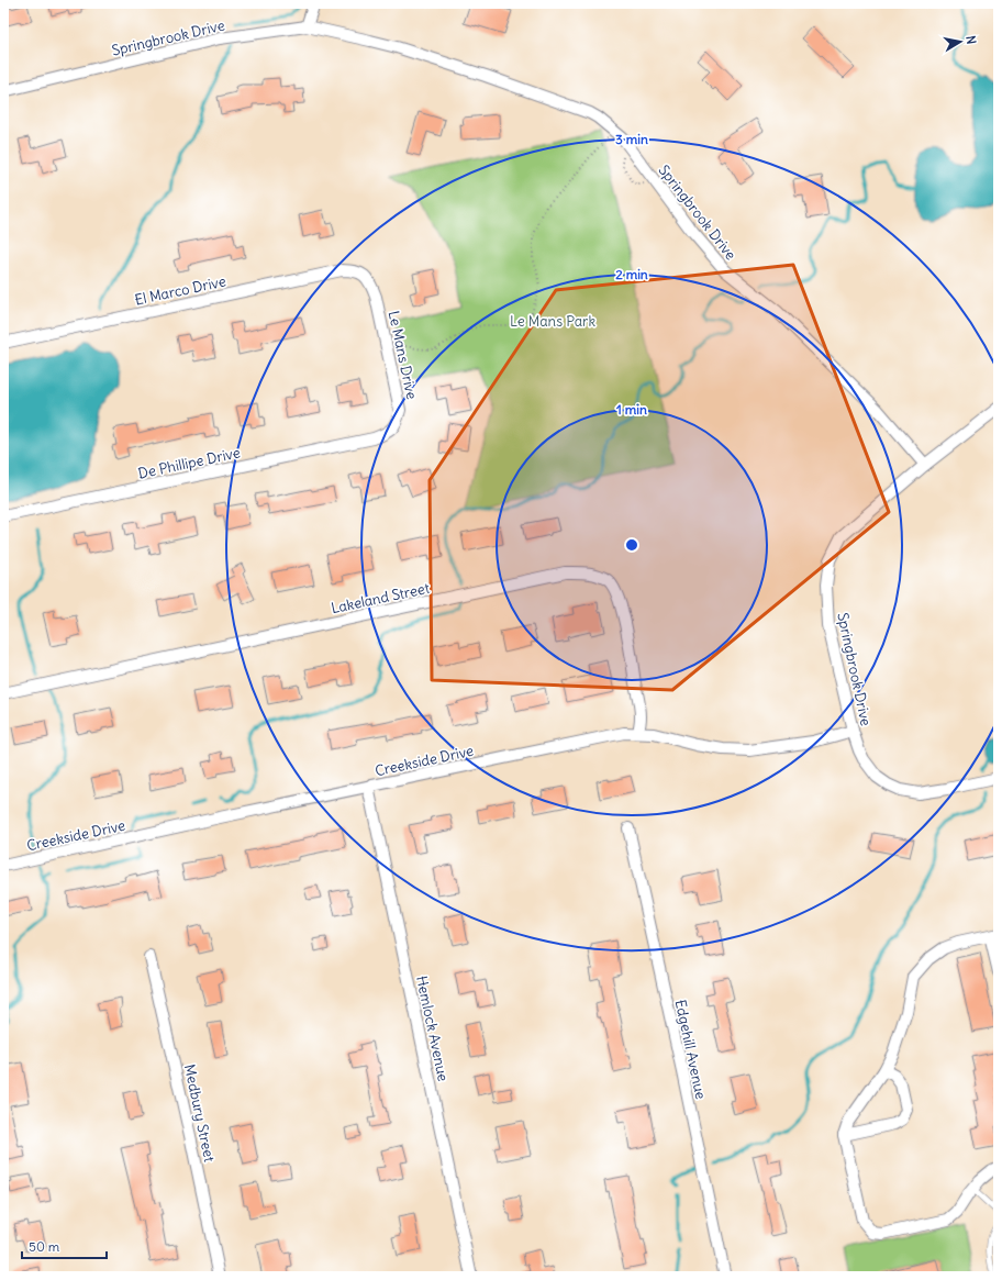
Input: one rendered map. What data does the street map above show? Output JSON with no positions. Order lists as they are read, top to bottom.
{
  "streets": {
    "street": [
      "Springbrook Drive",
      "El Marco Drive",
      "Le Mans Drive",
      "De Phillipe Drive",
      "Lakeland Street",
      "Creekside Drive",
      "Hemlock Avenue",
      "Edgehill Avenue",
      "Medbury Street"
    ]
  },
  "crossings": [
    ["Springbrook Drive", "Creekside Drive"],
    ["El Marco Drive", "Le Mans Drive"],
    ["Le Mans Drive", "De Phillipe Drive"],
    ["Lakeland Street", "Creekside Drive"],
    ["Creekside Drive", "Hemlock Avenue"]
  ],
  "parks": ["Le Mans Park"],
  "scale_bar": "50 m",
  "north": "right",
  "rings": ["3 min", "2 min", "1 min"]
}
